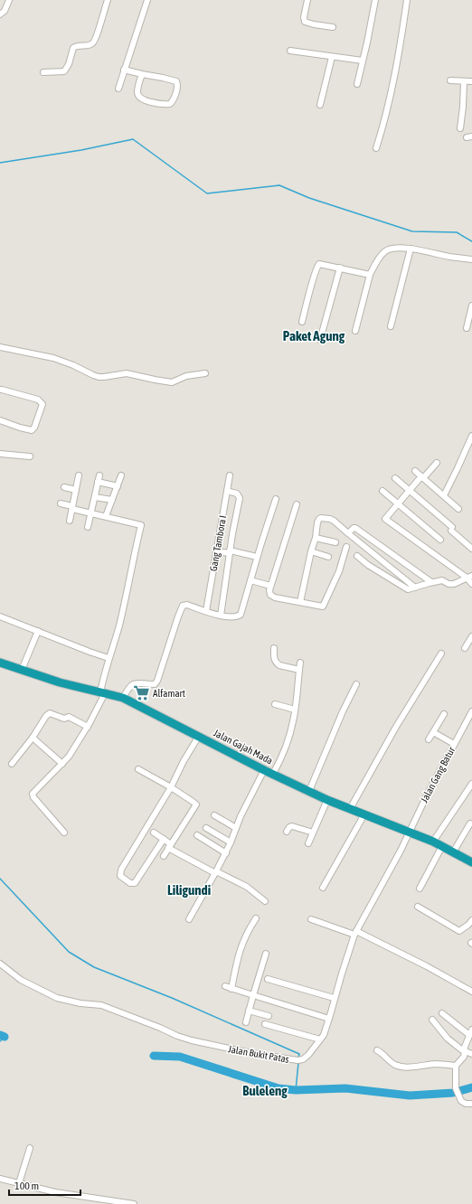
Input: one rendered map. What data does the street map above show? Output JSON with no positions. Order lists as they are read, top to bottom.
{
  "streets": {
    "highway": ["Jalan Gajah Mada"],
    "street": ["Gang Tambora I", "Jalan Gang Batur", "Jalan Bukit Patas"]
  },
  "crossings": [
    ["Jalan Gajah Mada", "Jalan Gang Batur"],
    ["Jalan Gajah Mada", "Jalan Bukit Patas"],
    ["Jalan Gang Batur", "Jalan Bukit Patas"]
  ],
  "districts": ["Paket Agung", "Liligundi", "Buleleng"],
  "places": {
    "supermarket": ["Alfamart"]
  },
  "scale_bar": "100 m"
}
